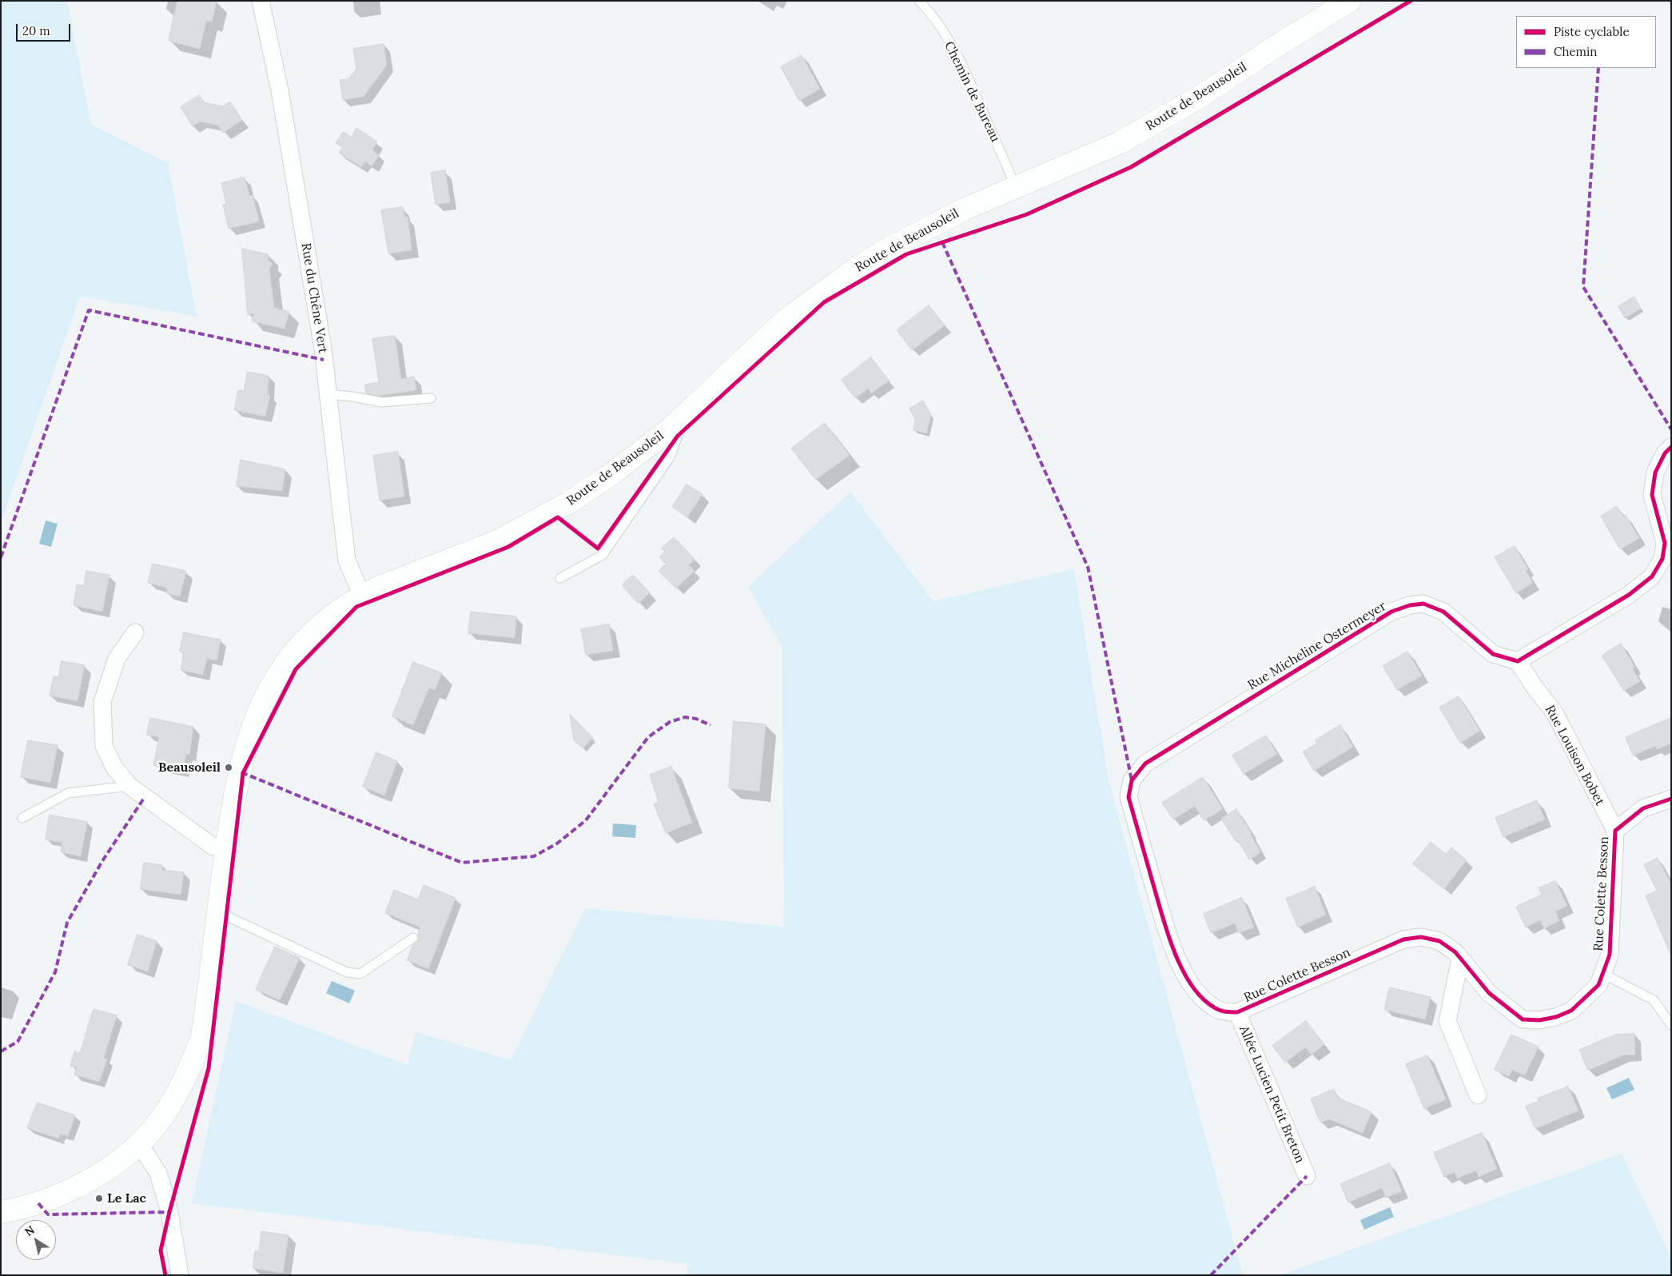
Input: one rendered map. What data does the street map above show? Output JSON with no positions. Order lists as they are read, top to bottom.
{
  "streets": {
    "main road": ["Route de Beausoleil"],
    "street": [
      "Rue du Chêne Vert",
      "Rue Micheline Ostermeyer",
      "Rue Louison Bobet",
      "Rue Colette Besson",
      "Allée Lucien Petit Breton"
    ],
    "lane": ["Chemin de Bureau"]
  },
  "crossings": [
    ["Chemin de Bureau", "Route de Beausoleil"],
    ["Route de Beausoleil", "Rue du Chêne Vert"],
    ["Rue Micheline Ostermeyer", "Rue Louison Bobet"],
    ["Rue Micheline Ostermeyer", "Rue Colette Besson"],
    ["Rue Micheline Ostermeyer", "Allée Lucien Petit Breton"],
    ["Rue Louison Bobet", "Rue Colette Besson"],
    ["Rue Colette Besson", "Allée Lucien Petit Breton"]
  ],
  "places": ["Beausoleil", "Le Lac"],
  "legend": ["Piste cyclable", "Chemin"],
  "scale_bar": "20 m",
  "north": "top left"
}
